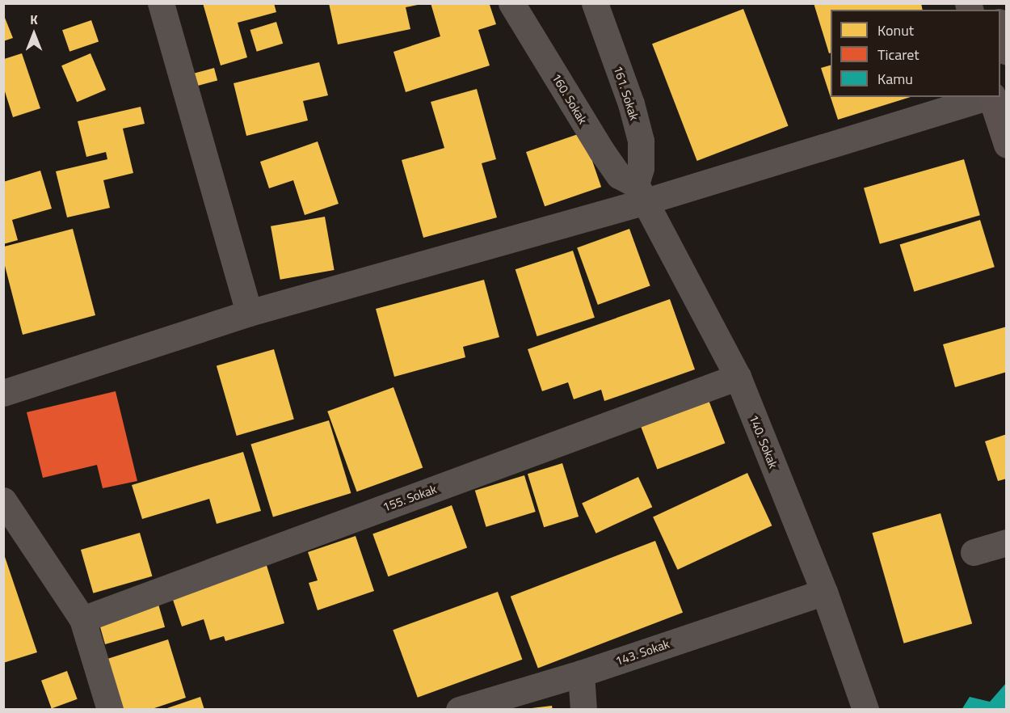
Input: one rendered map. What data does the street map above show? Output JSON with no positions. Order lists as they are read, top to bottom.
{
  "streets": {
    "street": [
      "161. Sokak",
      "160. Sokak",
      "140. Sokak",
      "155. Sokak",
      "143. Sokak"
    ]
  },
  "crossings": [
    ["161. Sokak", "160. Sokak"],
    ["161. Sokak", "140. Sokak"],
    ["160. Sokak", "140. Sokak"],
    ["140. Sokak", "155. Sokak"],
    ["140. Sokak", "143. Sokak"]
  ],
  "legend": ["Konut", "Ticaret", "Kamu"],
  "north": "top"
}
